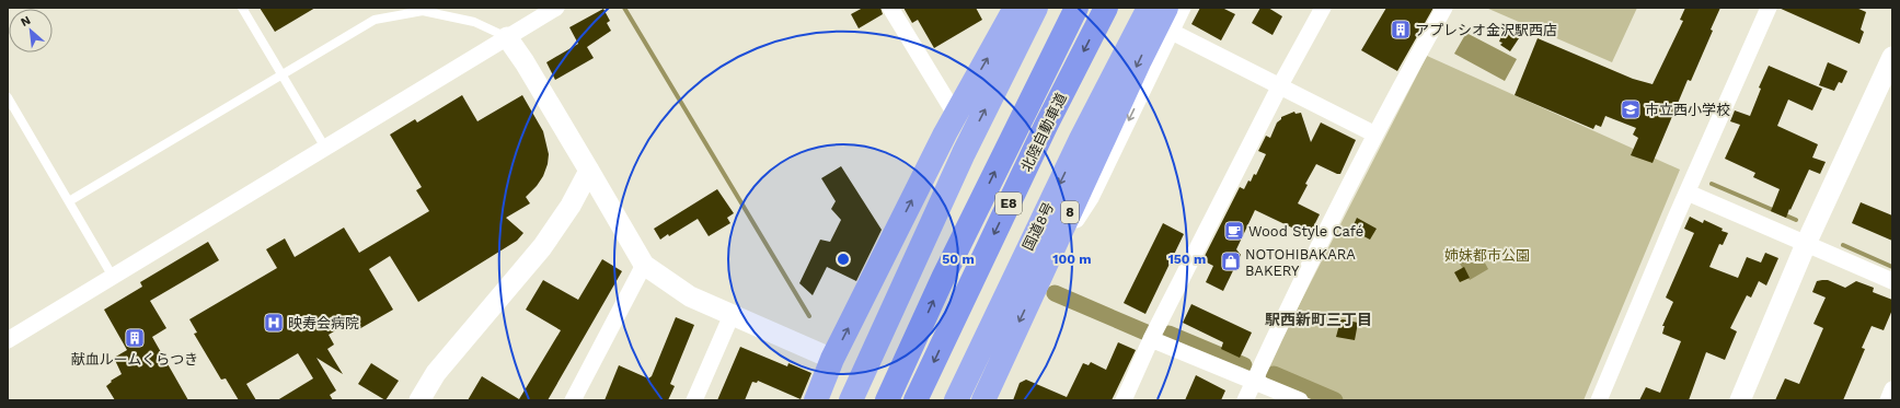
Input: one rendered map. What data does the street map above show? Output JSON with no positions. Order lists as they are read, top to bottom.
{
  "streets": {
    "highway": [
      "北陸自動車道",
      "E8",
      "8",
      "国道8号"
    ]
  },
  "districts": ["駅西新町三丁目"],
  "parks": ["姉妹都市公園"],
  "places": {
    "building": ["アプレシオ金沢駅西店", "献血ルームくらつき"],
    "school or university": ["市立西小学校"],
    "cafe": ["Wood Style Café"],
    "shop": ["NOTOHIBAKARA BAKERY"],
    "hospital": ["映寿会病院"]
  },
  "north": "top left",
  "rings": ["50 m", "100 m", "150 m"]
}
